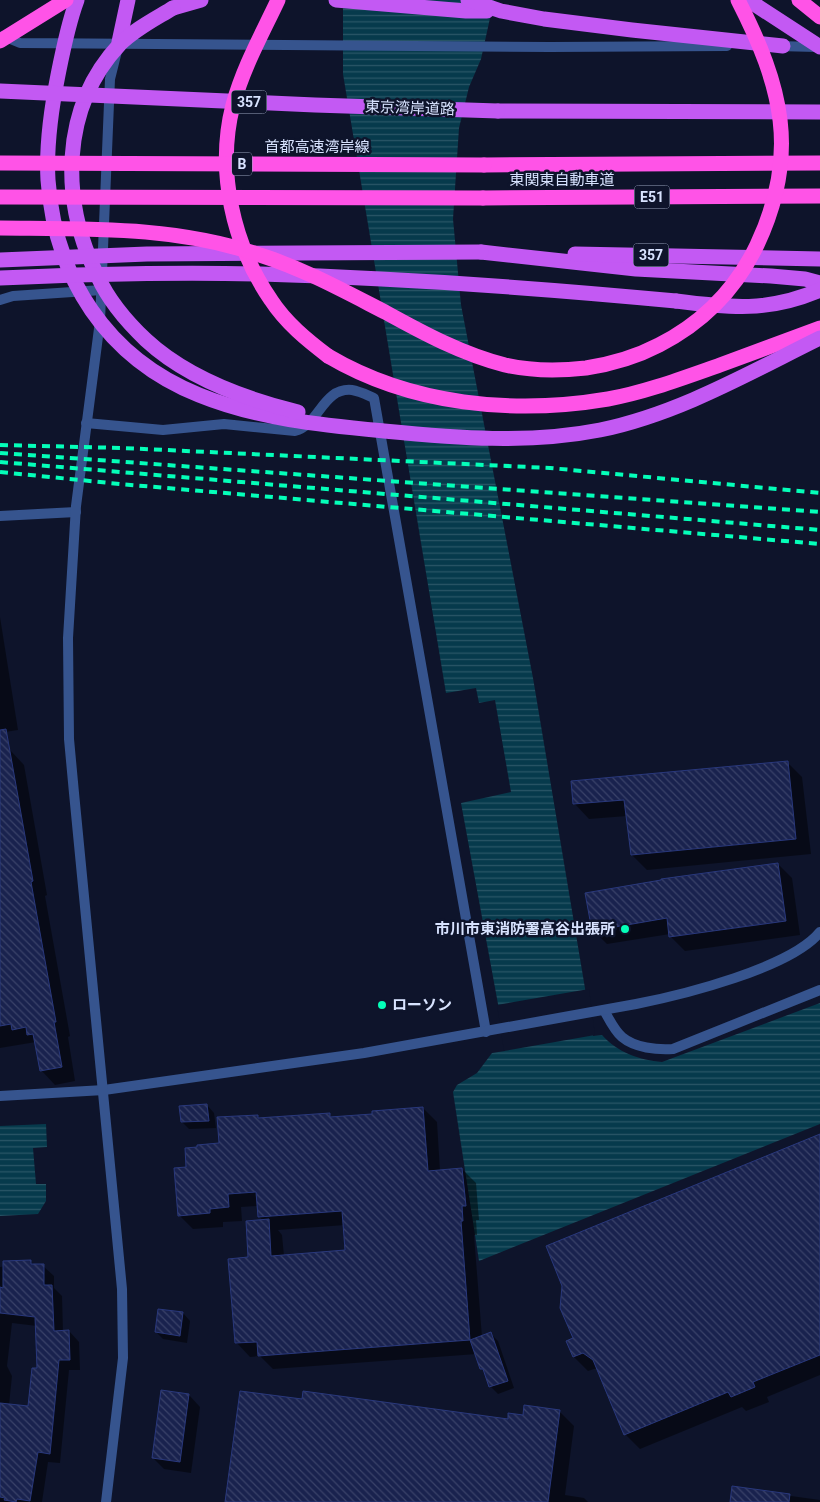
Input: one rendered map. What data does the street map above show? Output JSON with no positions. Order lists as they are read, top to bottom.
{
  "streets": {
    "highway": [
      "357",
      "東京湾岸道路",
      "首都高速湾岸線",
      "B",
      "東関東自動車道",
      "E51"
    ]
  },
  "crossings": [
    ["首都高速湾岸線", "東関東自動車道"],
    ["B", "東関東自動車道"]
  ],
  "places": ["市川市東消防署高谷出張所", "ローソン"]
}
